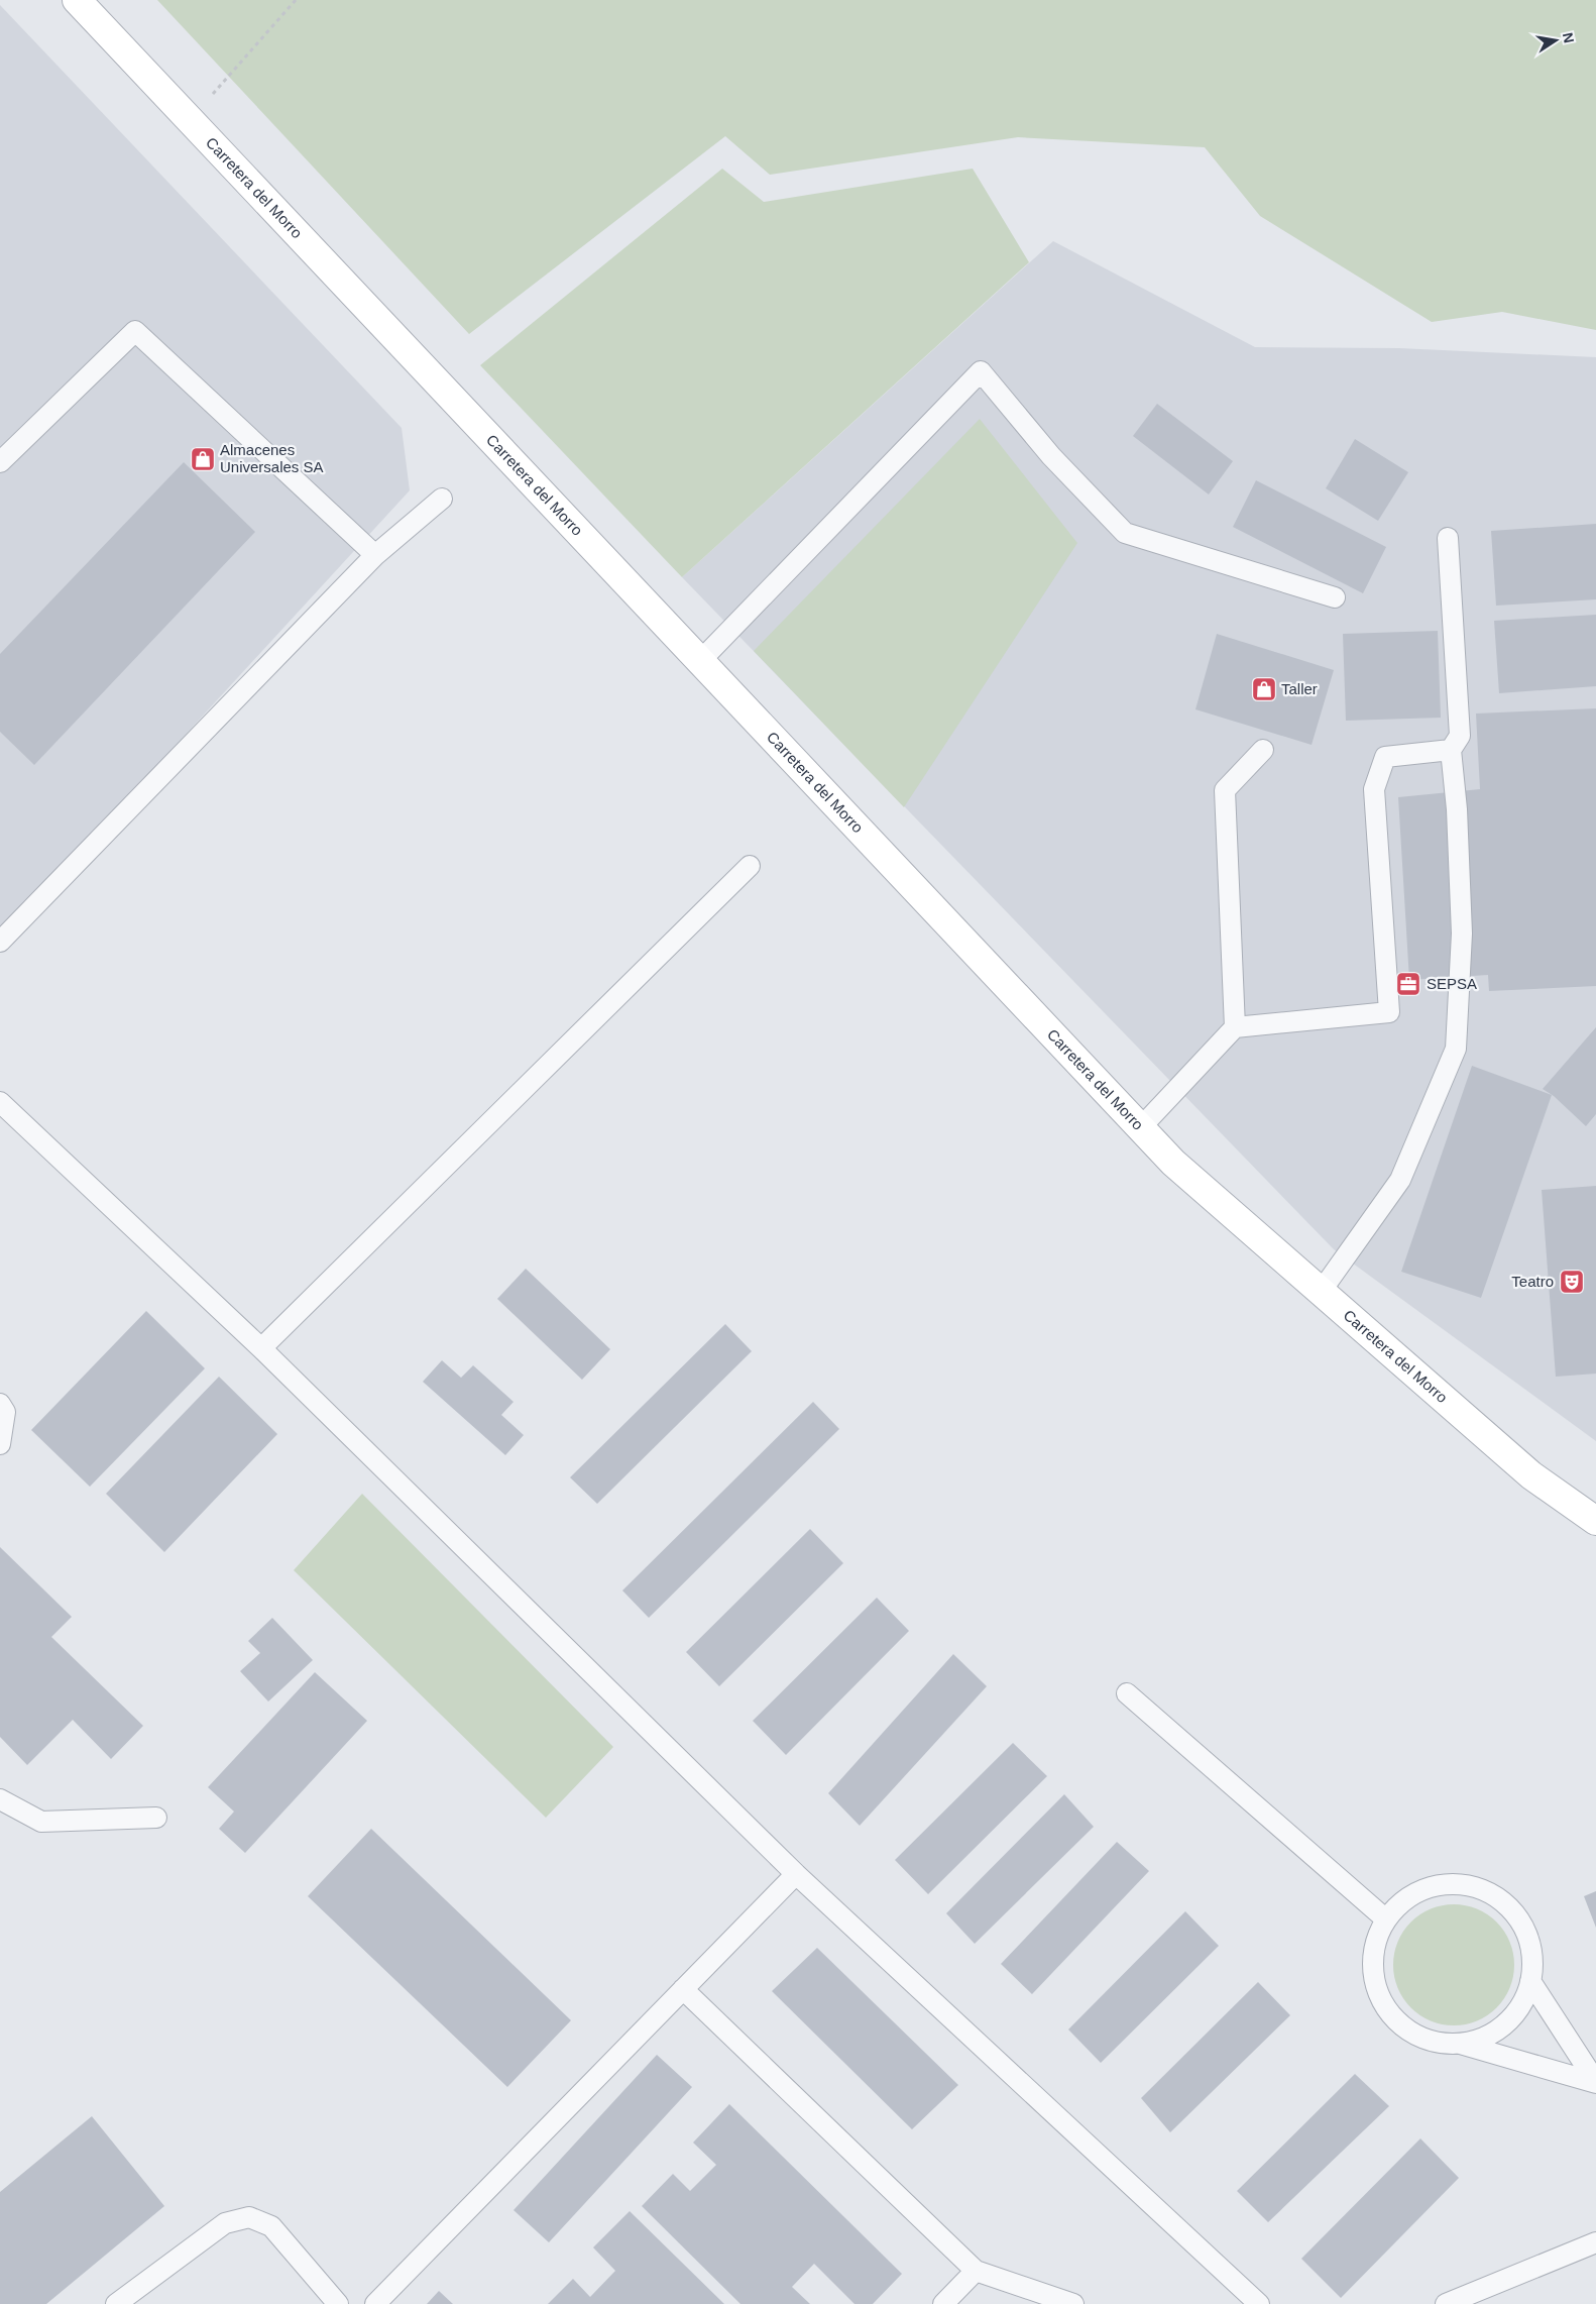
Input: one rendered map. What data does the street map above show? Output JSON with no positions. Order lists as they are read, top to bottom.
{
  "streets": {
    "main road": ["Carretera del Morro"]
  },
  "places": {
    "shop": ["Almacenes Universales SA", "Taller"],
    "office": ["SEPSA"],
    "theatre": ["Teatro"]
  },
  "north": "right"
}
